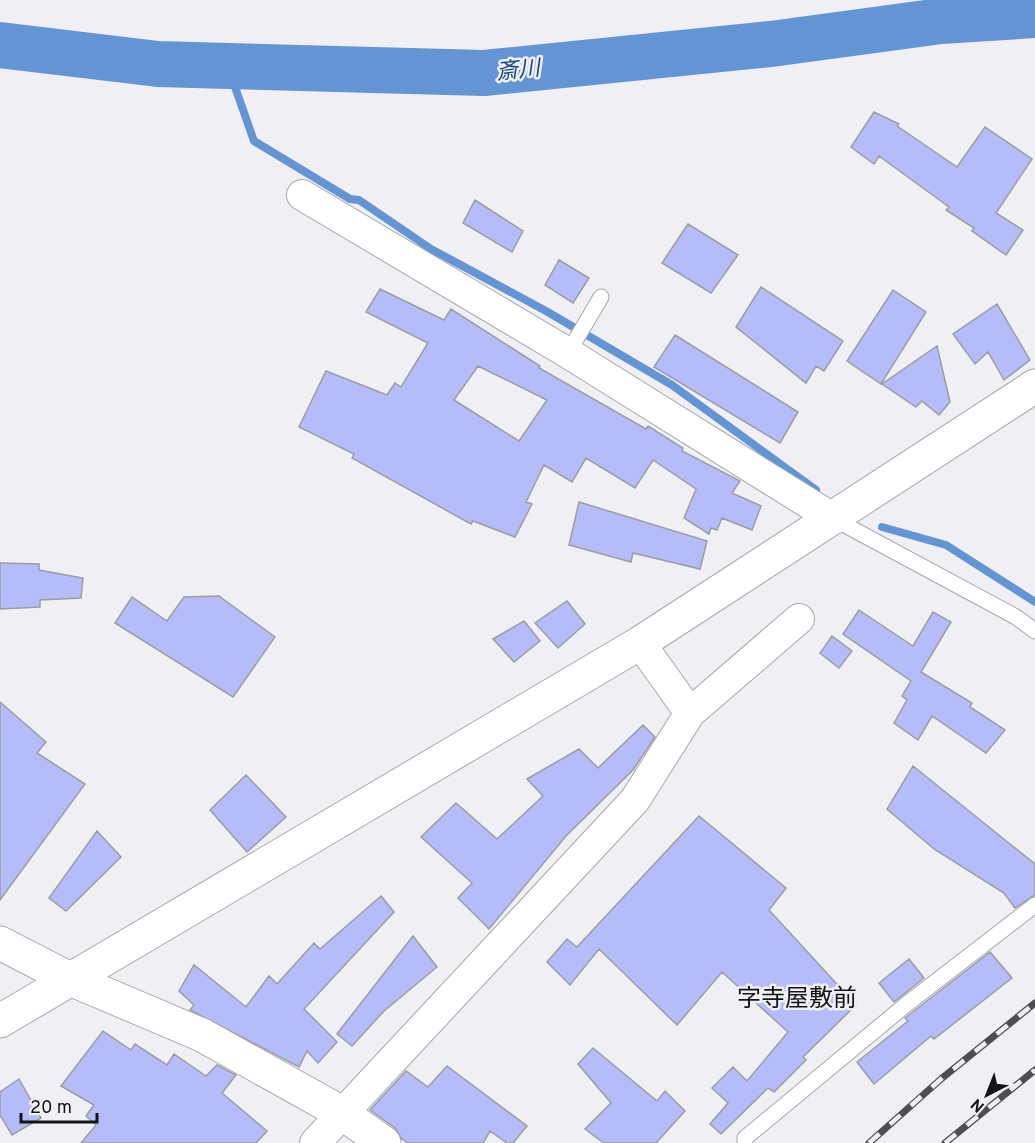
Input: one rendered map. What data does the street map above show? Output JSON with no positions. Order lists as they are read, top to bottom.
{
  "districts": ["字寺屋敷前"],
  "water": ["斎川"],
  "scale_bar": "20 m",
  "north": "bottom left"
}
